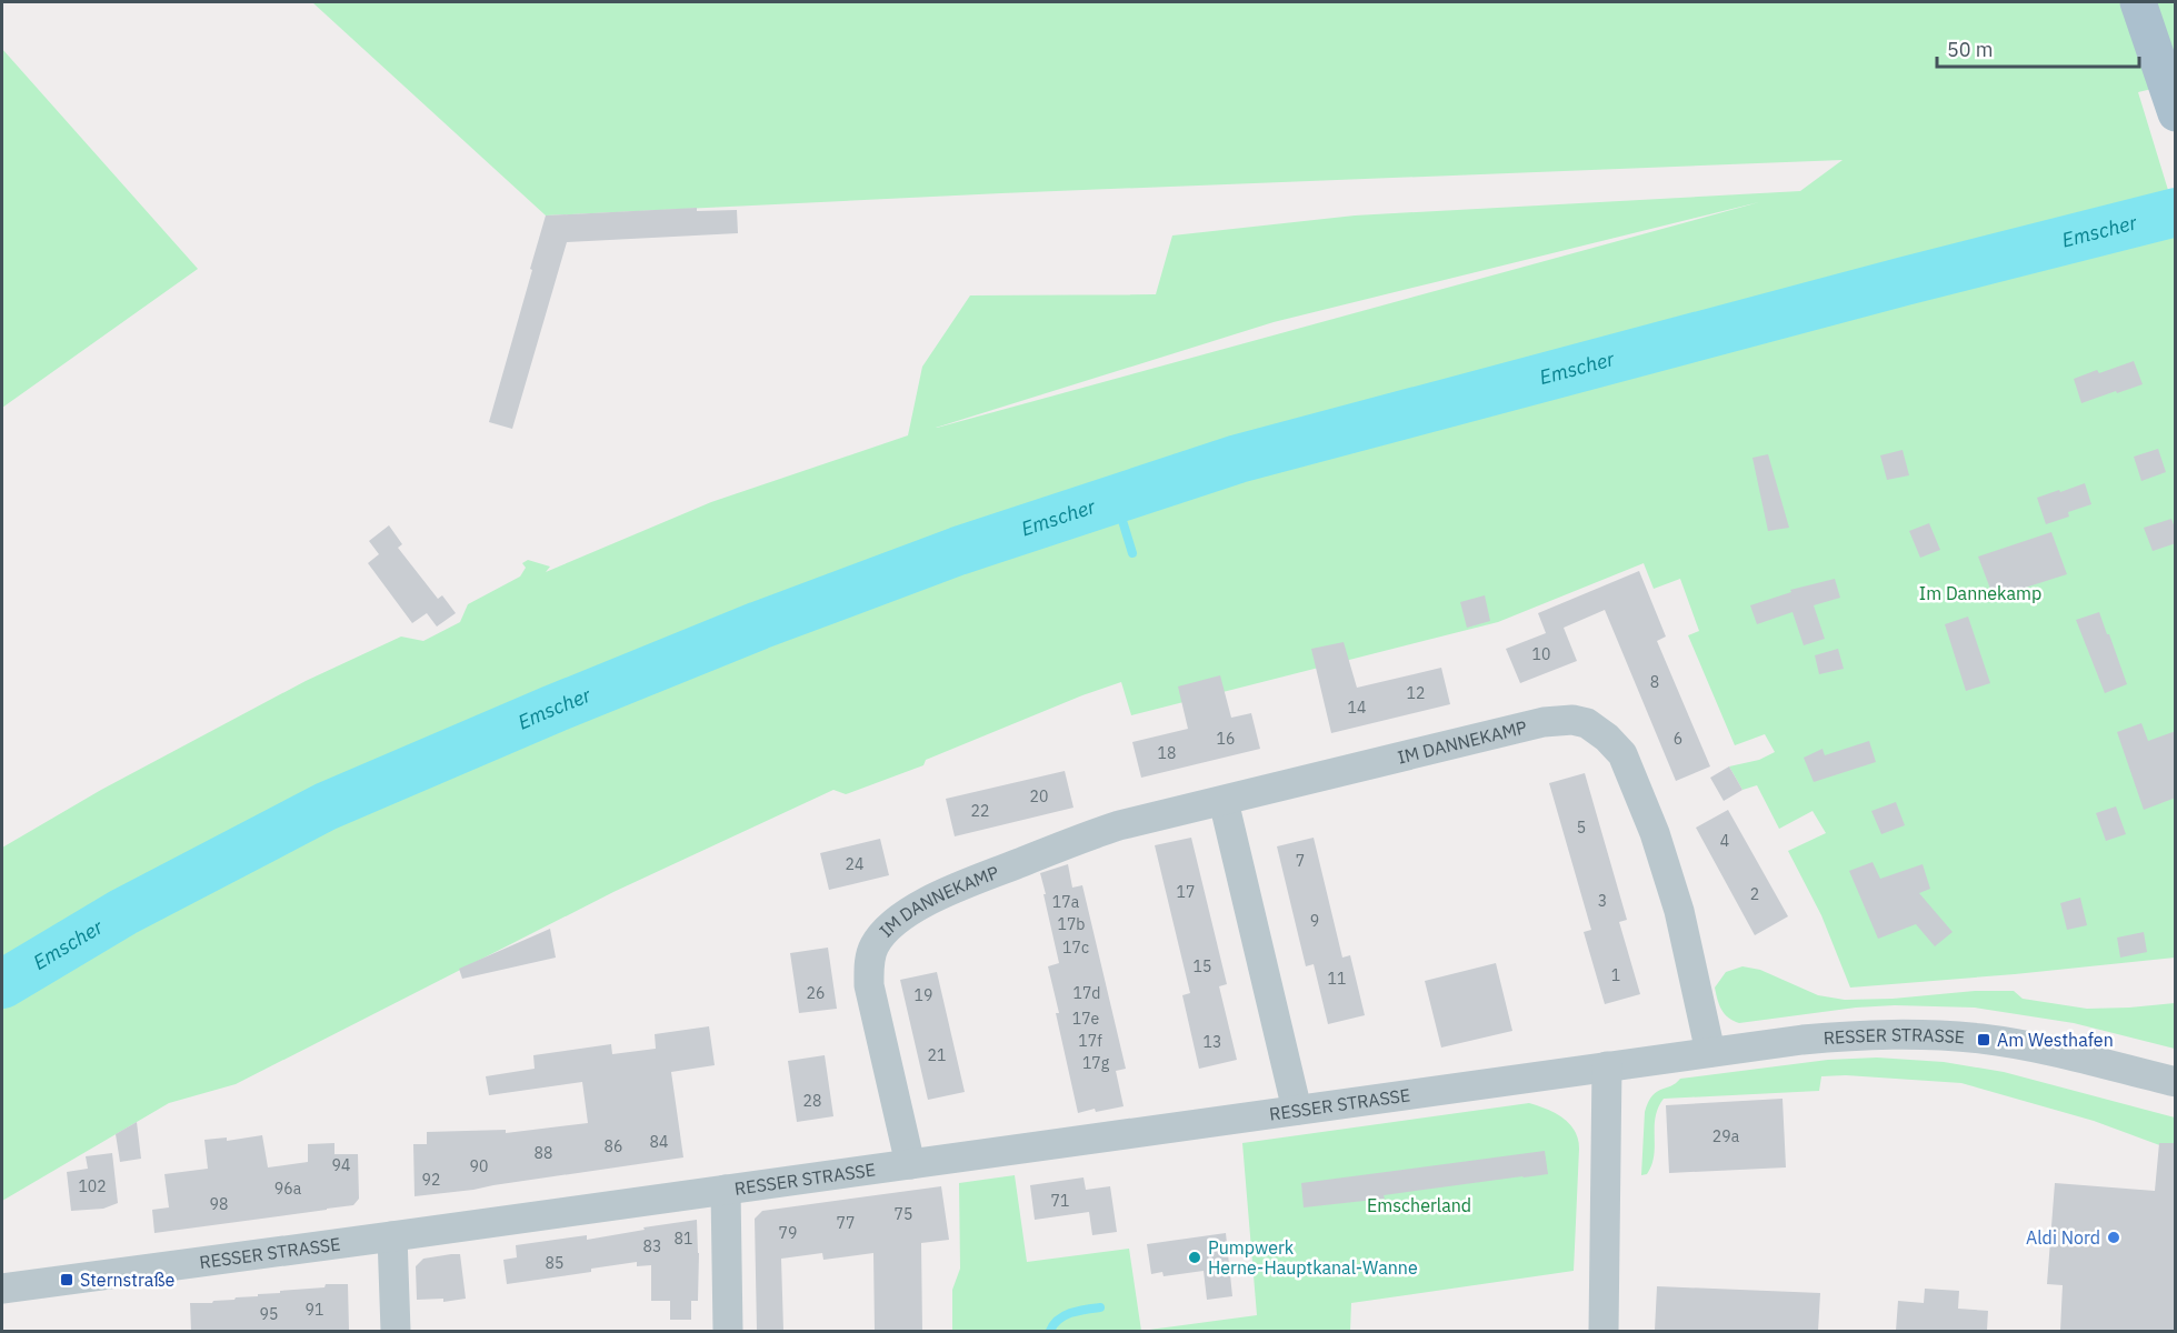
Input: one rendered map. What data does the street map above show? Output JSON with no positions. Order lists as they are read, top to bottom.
{
  "streets": {
    "street": ["IM DANNEKAMP", "RESSER STRASSE"]
  },
  "crossings": [
    ["IM DANNEKAMP", "RESSER STRASSE"]
  ],
  "water": ["Emscher"],
  "parks": ["Im Dannekamp", "Emscherland"],
  "places": {
    "transit": ["Am Westhafen", "Sternstraße"],
    "other": ["Aldi Nord", "Pumpwerk Herne-Hauptkanal-Wanne"]
  },
  "house_numbers": [
    "10",
    "8",
    "12",
    "14",
    "16",
    "6",
    "18",
    "20",
    "22",
    "5",
    "4",
    "7",
    "24",
    "17",
    "2",
    "3",
    "17a",
    "9",
    "17b",
    "17c",
    "15",
    "1",
    "11",
    "26",
    "17d",
    "19",
    "17e",
    "17f",
    "13",
    "21",
    "17g",
    "28",
    "29a",
    "84",
    "86",
    "88",
    "94",
    "90",
    "92",
    "102",
    "96a",
    "71",
    "98",
    "75",
    "77",
    "79",
    "81",
    "83",
    "85",
    "91",
    "95"
  ],
  "scale_bar": "50 m"
}
